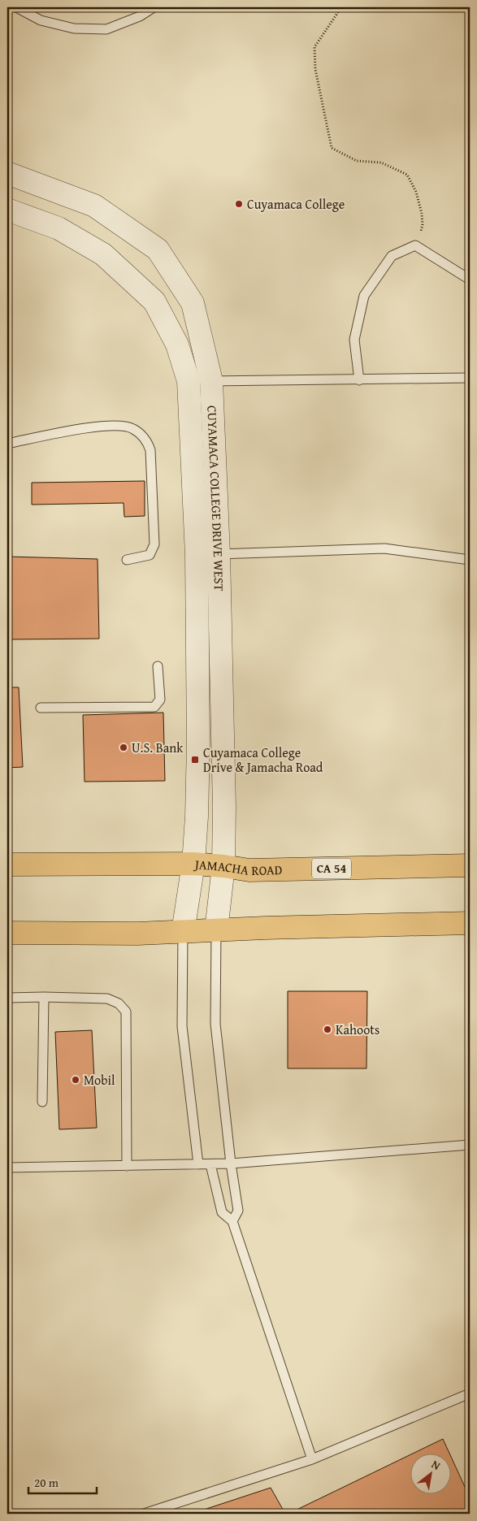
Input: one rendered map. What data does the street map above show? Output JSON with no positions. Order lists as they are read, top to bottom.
{
  "streets": {
    "main road": ["JAMACHA ROAD", "CA 54"],
    "street": ["CUYAMACA COLLEGE DRIVE WEST"]
  },
  "crossings": [
    ["CUYAMACA COLLEGE DRIVE WEST", "JAMACHA ROAD"]
  ],
  "places": {
    "other": [
      "Cuyamaca College",
      "U.S. Bank",
      "Kahoots",
      "Mobil"
    ],
    "transit": ["Cuyamaca College Drive & Jamacha Road"]
  },
  "scale_bar": "20 m",
  "north": "top right"
}
